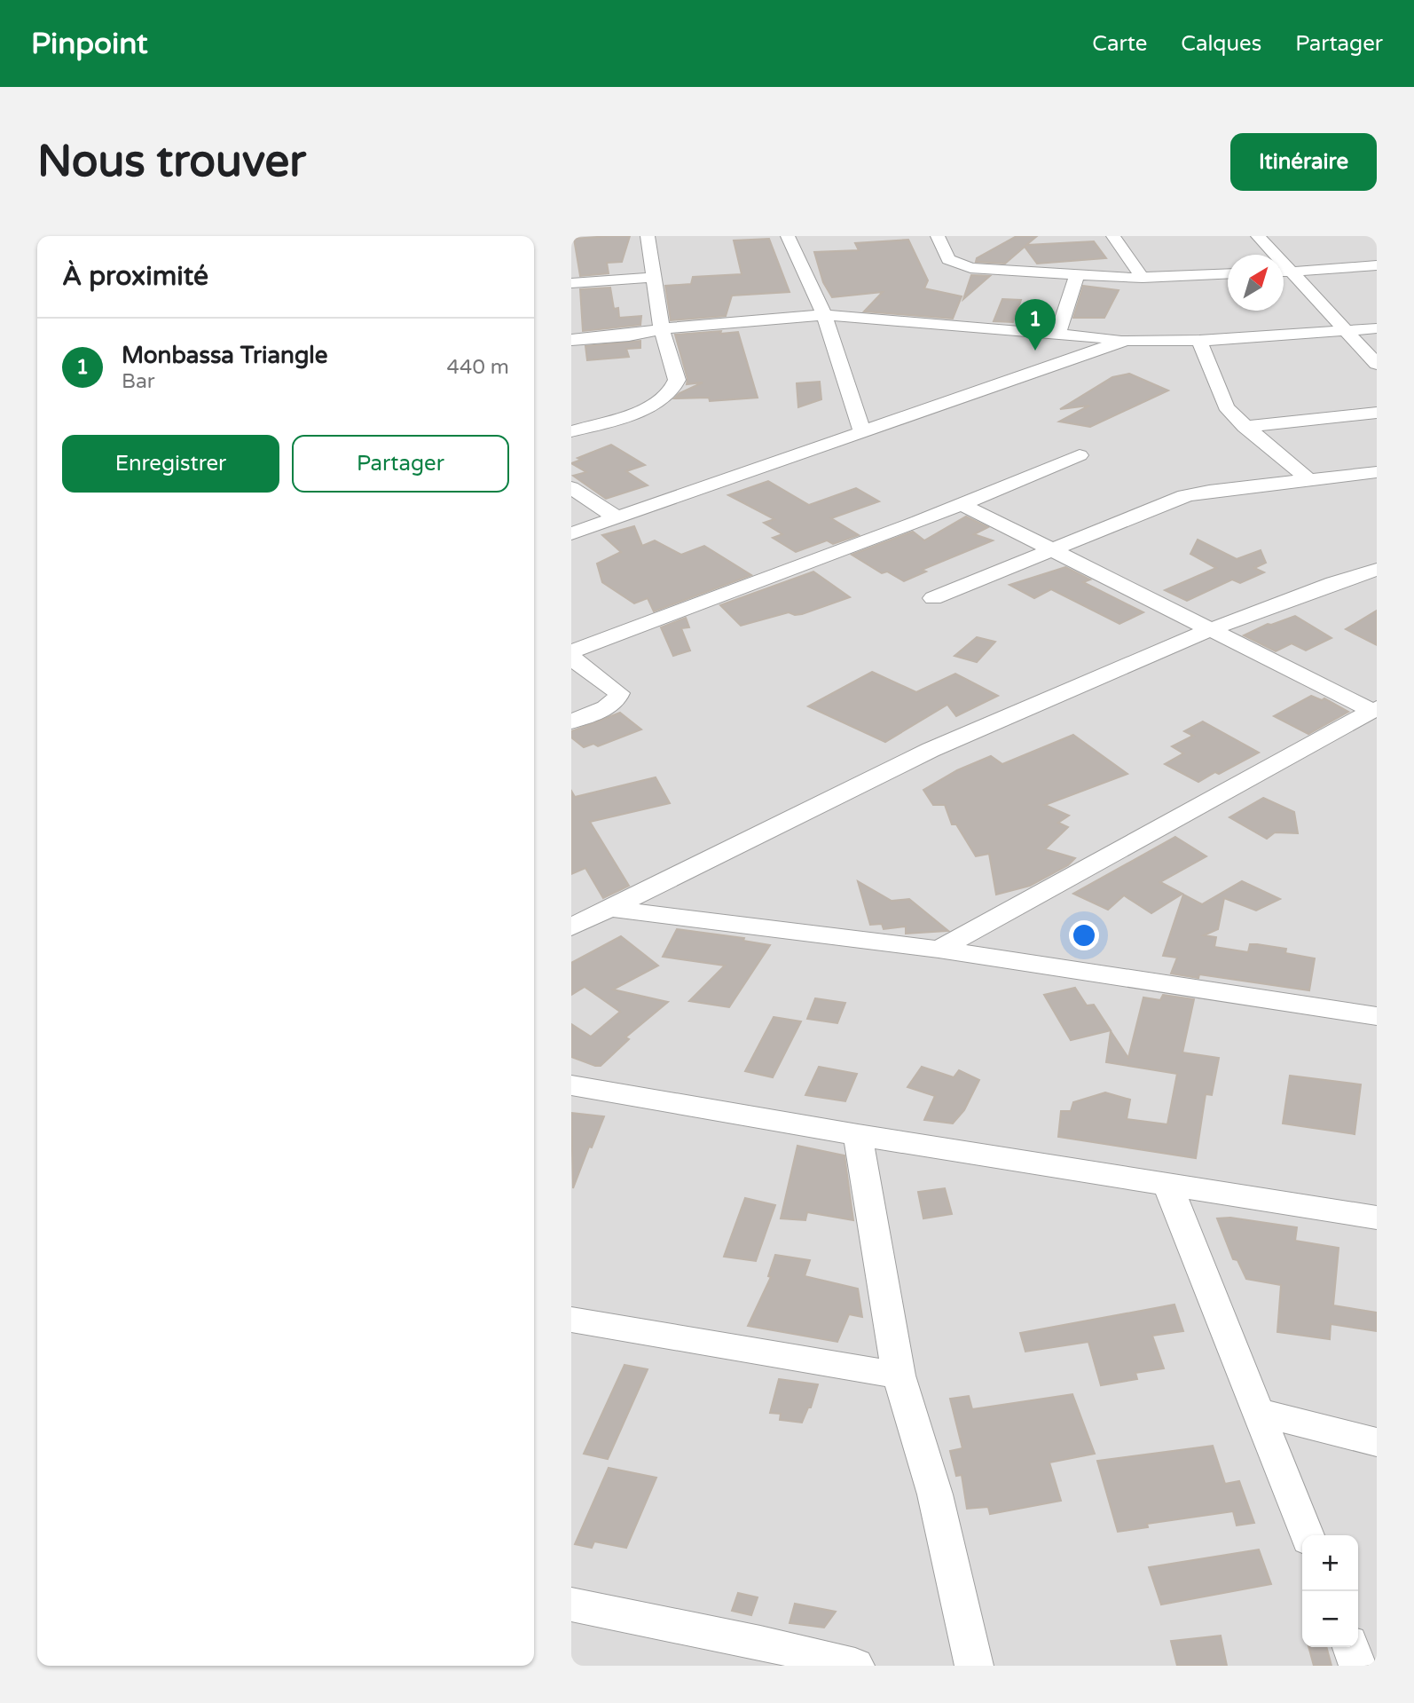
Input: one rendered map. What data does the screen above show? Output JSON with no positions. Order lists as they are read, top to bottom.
{
  "north": "top right",
  "page": {
    "header": "Pinpoint",
    "nav": ["Carte", "Calques", "Partager"],
    "buttons": [
      "Itinéraire",
      ["Enregistrer", "Partager"]
    ],
    "title": "Nous trouver",
    "heading": "À proximité",
    "pins": "1",
    "list": [
      {
        "mark": "1",
        "name": "Monbassa Triangle",
        "note": "Bar",
        "value": "440 m"
      }
    ],
    "map_buttons": ["+", "−"]
  }
}
